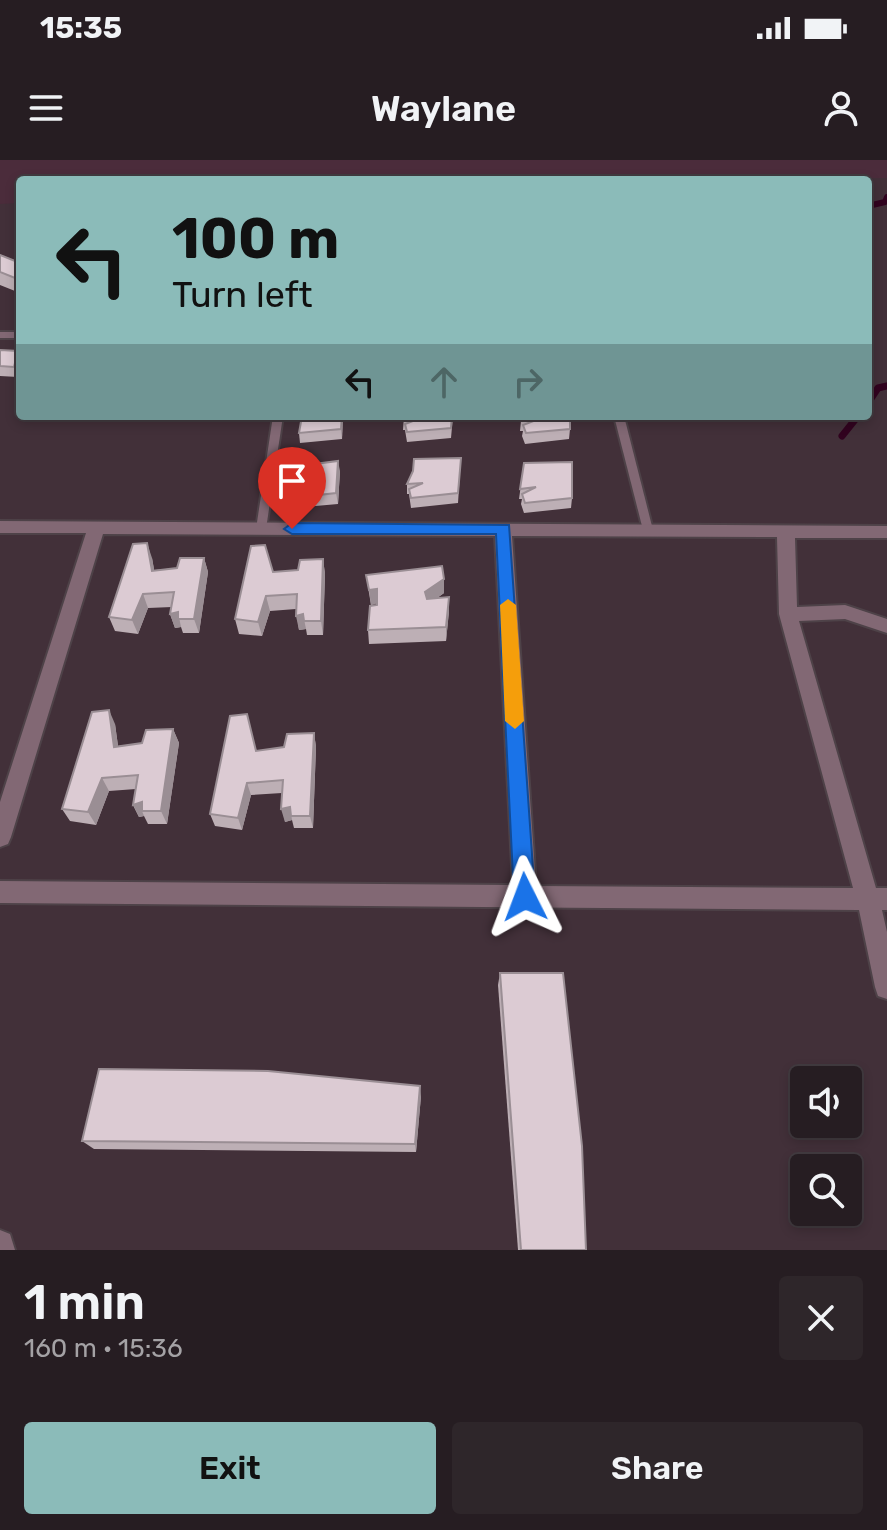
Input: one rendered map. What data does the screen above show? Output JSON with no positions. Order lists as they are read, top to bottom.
{
  "page": {
    "status": "15:35",
    "header": "Waylane",
    "turn": ["100 m", "Turn left"],
    "heading": ["1 min", "160 m · 15:36"],
    "buttons": ["Exit", "Share"]
  }
}
